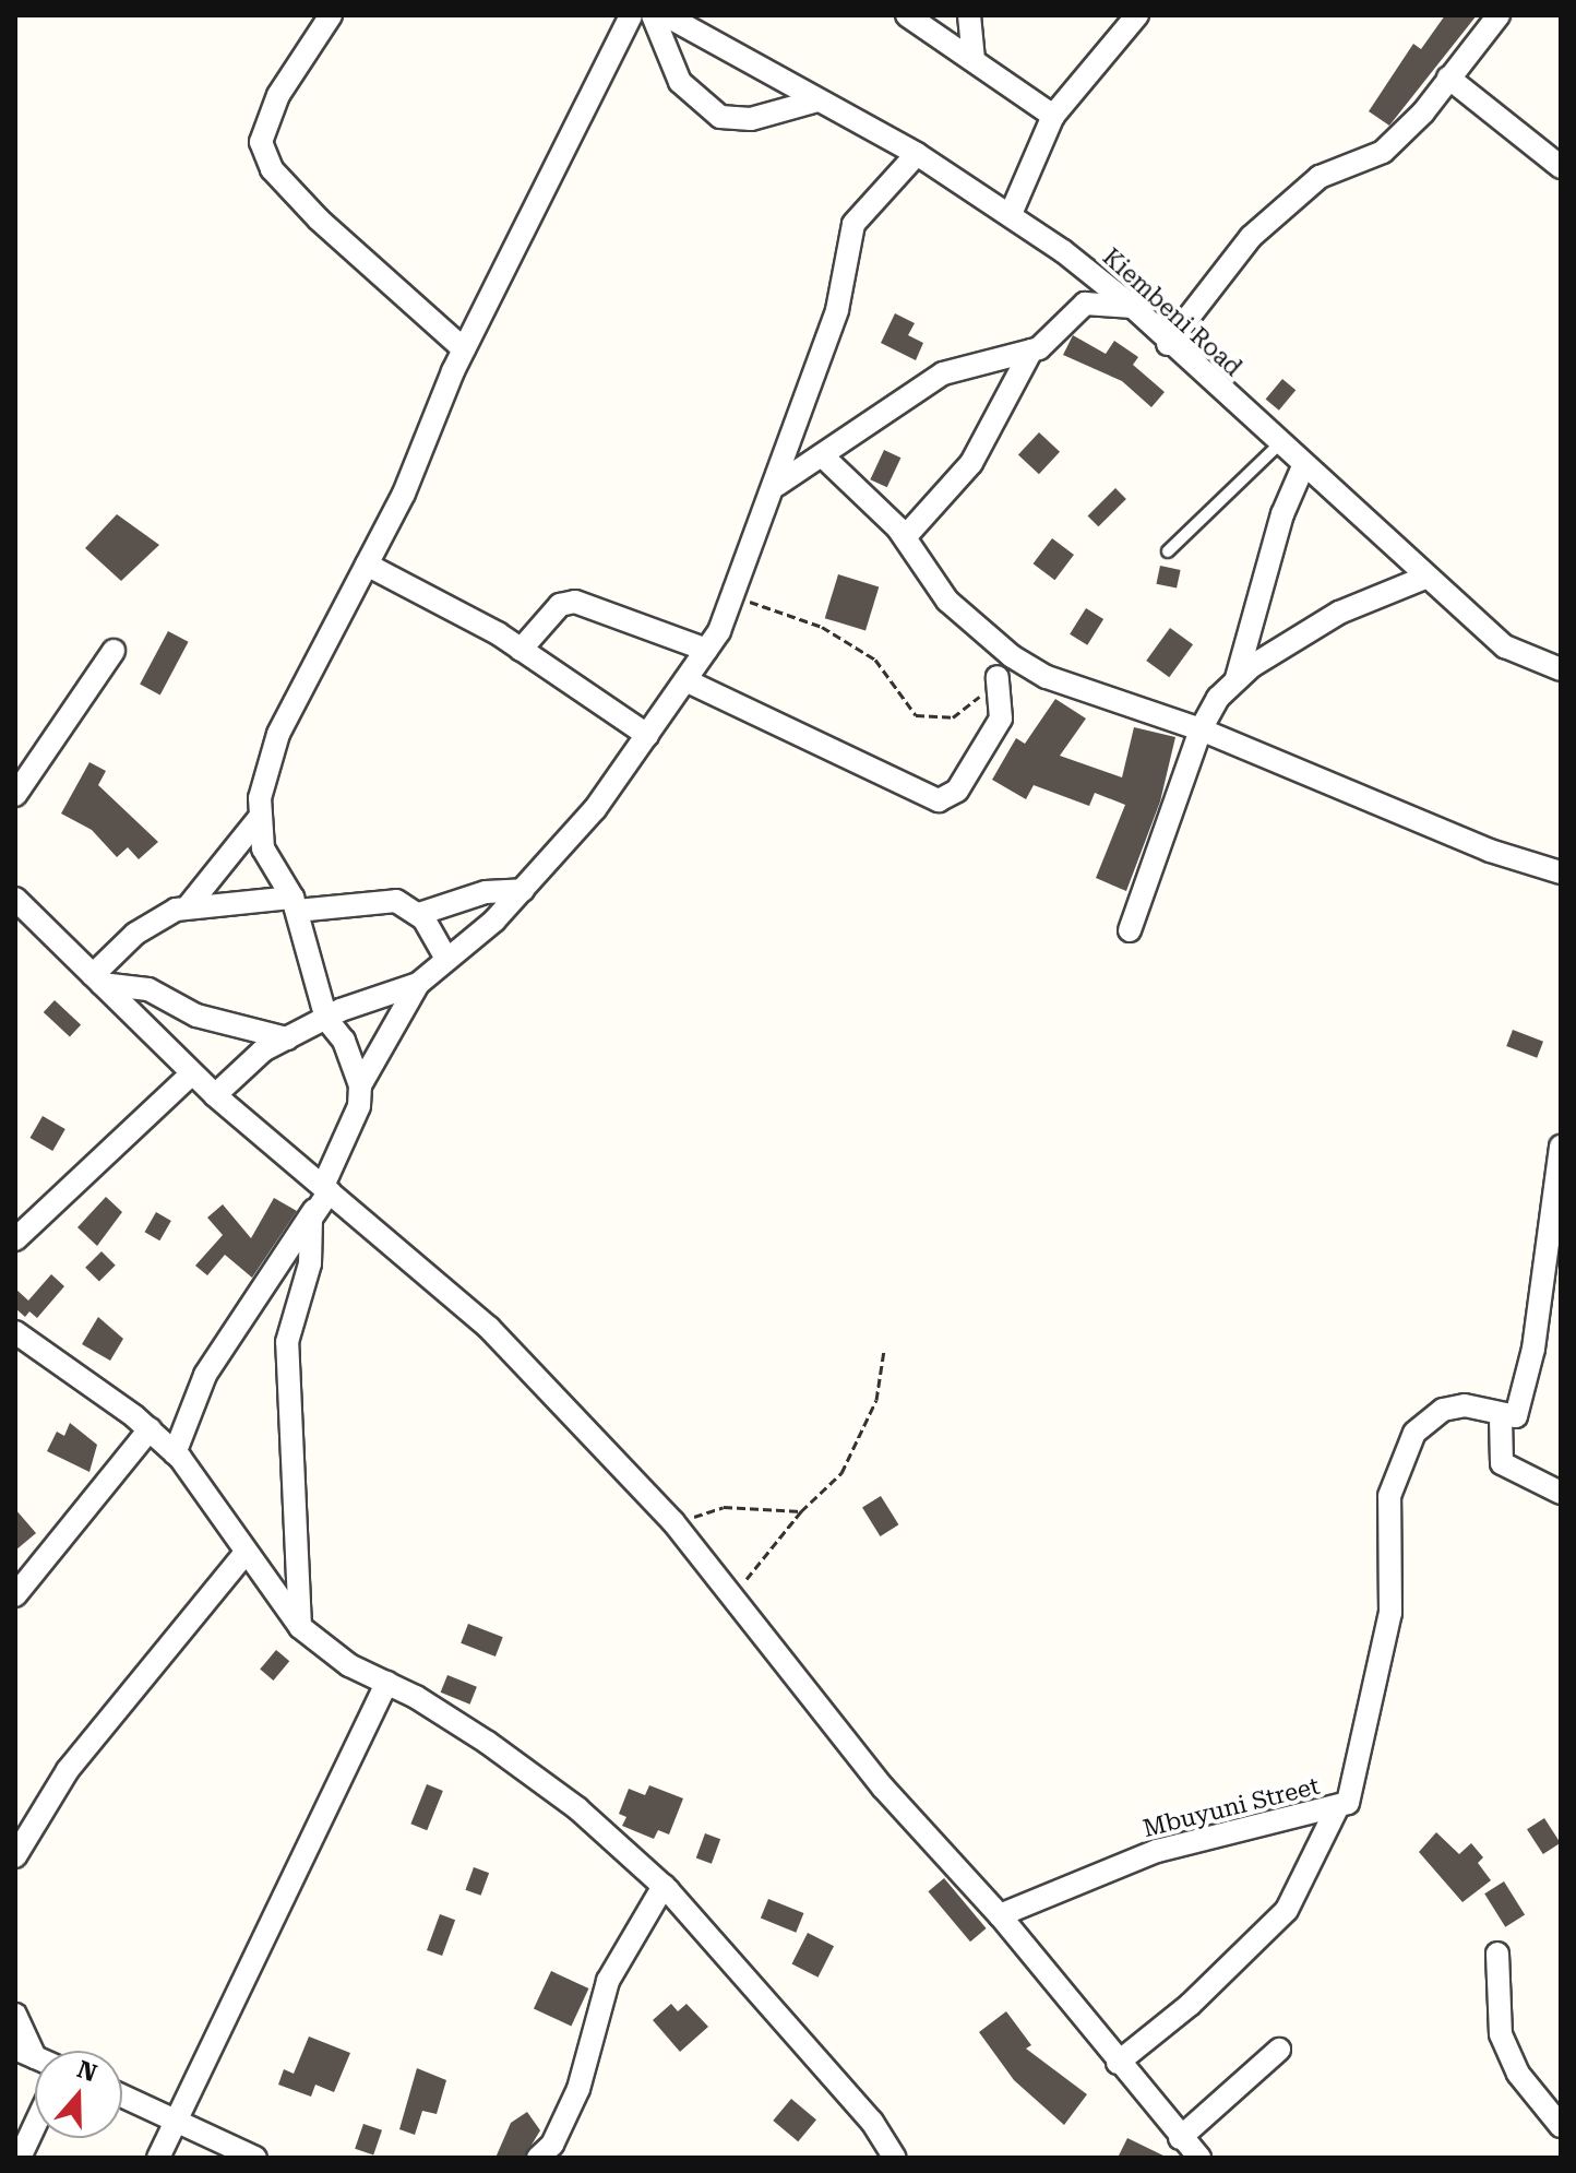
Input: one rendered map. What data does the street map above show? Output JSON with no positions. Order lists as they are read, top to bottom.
{
  "streets": {
    "street": ["Kiembeni Road", "Mbuyuni Street"]
  },
  "north": "top"
}
